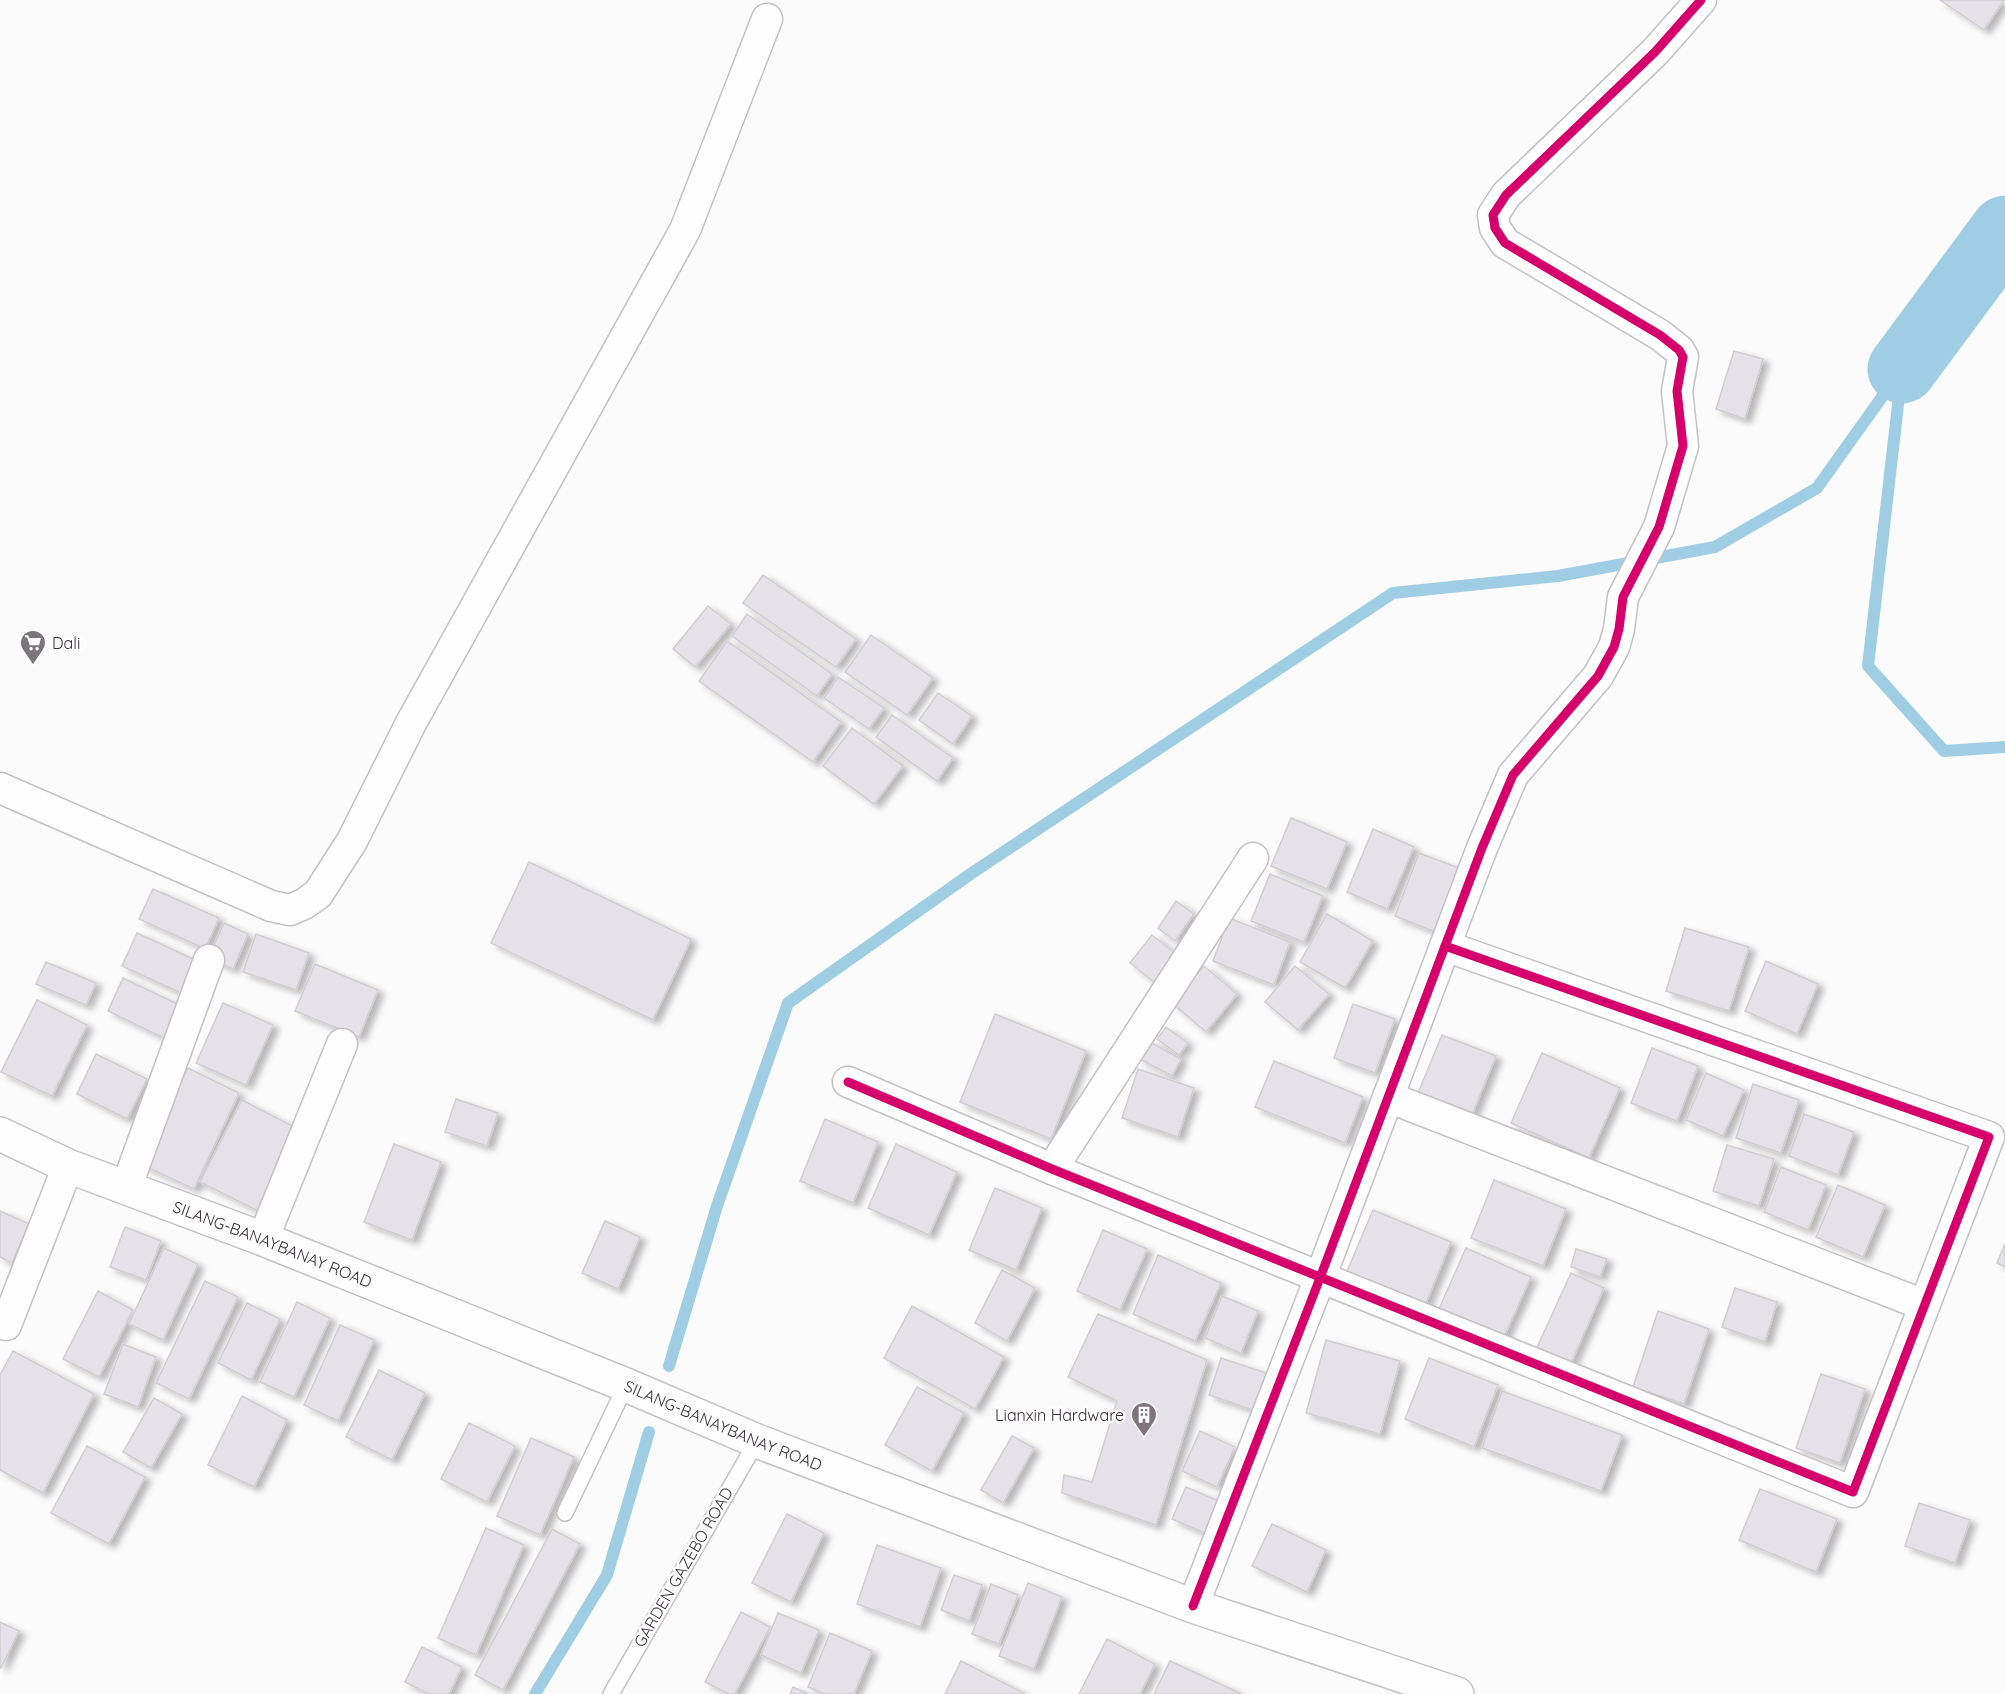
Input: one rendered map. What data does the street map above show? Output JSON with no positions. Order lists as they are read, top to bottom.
{
  "streets": {
    "main road": ["SILANG-BANAYBANAY ROAD"],
    "lane": ["GARDEN GAZEBO ROAD"]
  },
  "crossings": [
    ["SILANG-BANAYBANAY ROAD", "GARDEN GAZEBO ROAD"]
  ],
  "places": {
    "supermarket": ["Dali"],
    "building": ["Lianxin Hardware"]
  }
}
